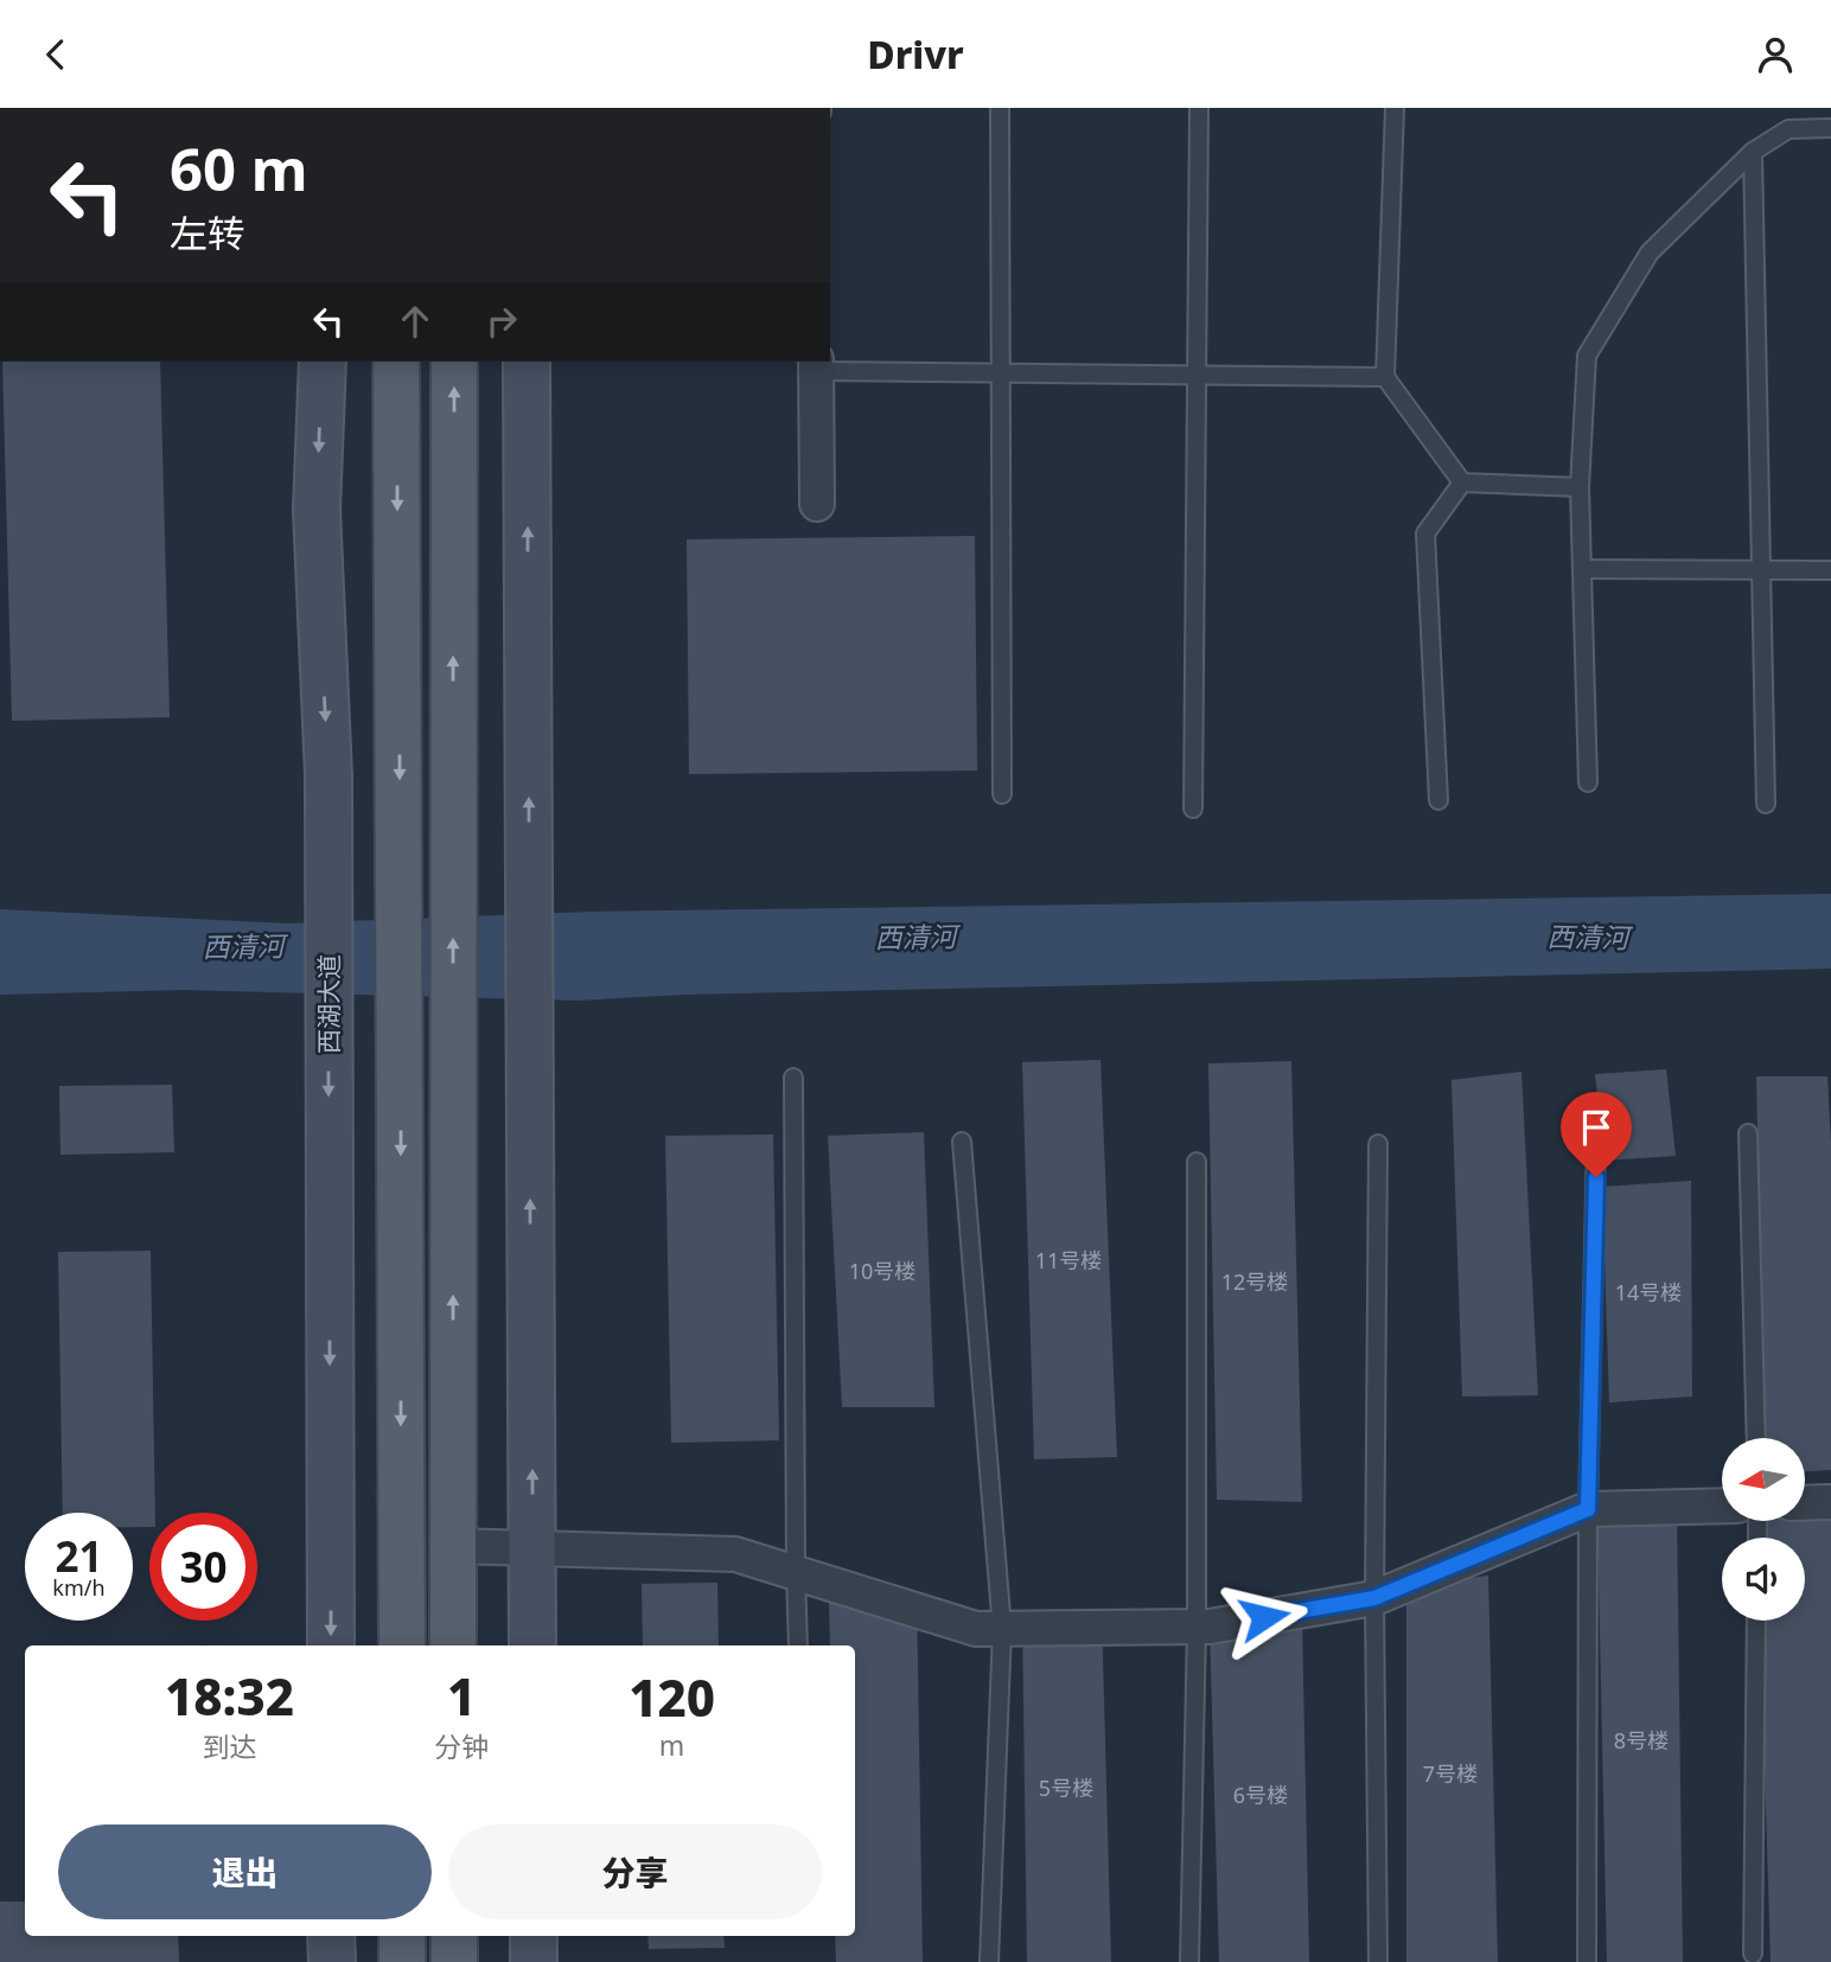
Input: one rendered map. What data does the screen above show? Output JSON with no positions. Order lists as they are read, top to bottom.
{
  "streets": {
    "street": ["西湖大道"]
  },
  "water": ["西清河"],
  "house_numbers": [
    "11号楼",
    "10号楼",
    "12号楼",
    "14号楼",
    "8号楼",
    "7号楼",
    "5号楼",
    "6号楼"
  ],
  "north": "left",
  "page": {
    "header": "Drivr",
    "turn": ["60 m", "左转"],
    "speed": "21 km/h",
    "limit": "30",
    "eta": [
      "18:32",
      "到达",
      "1",
      "分钟",
      "120",
      "m"
    ],
    "buttons": ["退出", "分享"]
  }
}
